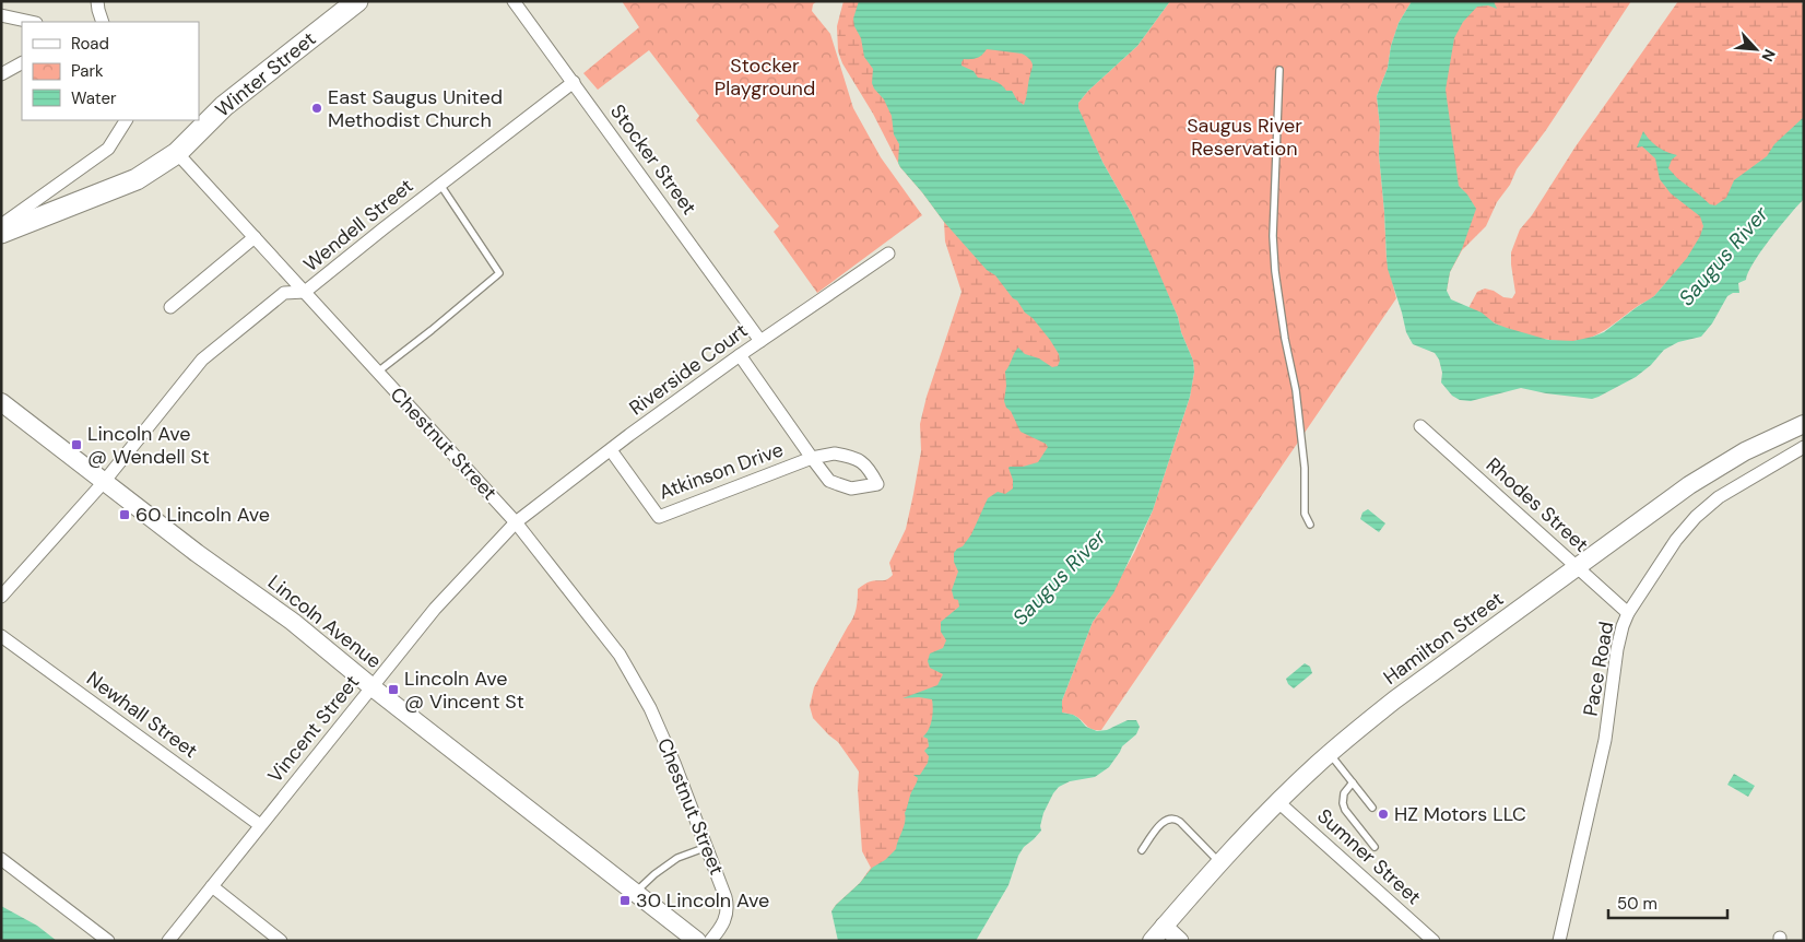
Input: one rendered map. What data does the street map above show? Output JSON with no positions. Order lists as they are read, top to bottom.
{
  "streets": {
    "main road": ["Winter Street", "Lincoln Avenue", "Hamilton Street"],
    "street": [
      "Stocker Street",
      "Wendell Street",
      "Riverside Court",
      "Chestnut Street",
      "Atkinson Drive",
      "Rhodes Street",
      "Pace Road",
      "Newhall Street",
      "Vincent Street",
      "Sumner Street"
    ]
  },
  "crossings": [
    ["Winter Street", "Chestnut Street"],
    ["Stocker Street", "Wendell Street"],
    ["Stocker Street", "Riverside Court"],
    ["Wendell Street", "Chestnut Street"],
    ["Wendell Street", "Lincoln Avenue"],
    ["Riverside Court", "Chestnut Street"],
    ["Riverside Court", "Atkinson Drive"],
    ["Riverside Court", "Vincent Street"],
    ["Chestnut Street", "Vincent Street"],
    ["Rhodes Street", "Hamilton Street"],
    ["Rhodes Street", "Pace Road"],
    ["Lincoln Avenue", "Vincent Street"],
    ["Hamilton Street", "Sumner Street"],
    ["Newhall Street", "Vincent Street"]
  ],
  "water": ["Saugus River"],
  "parks": ["Stocker Playground", "Saugus River Reservation"],
  "places": {
    "other": ["East Saugus United Methodist Church", "HZ Motors LLC"],
    "transit": [
      "Lincoln Ave @ Wendell St",
      "60 Lincoln Ave",
      "Lincoln Ave @ Vincent St",
      "30 Lincoln Ave"
    ]
  },
  "legend": ["Road", "Park", "Water"],
  "scale_bar": "50 m",
  "north": "bottom right"
}
